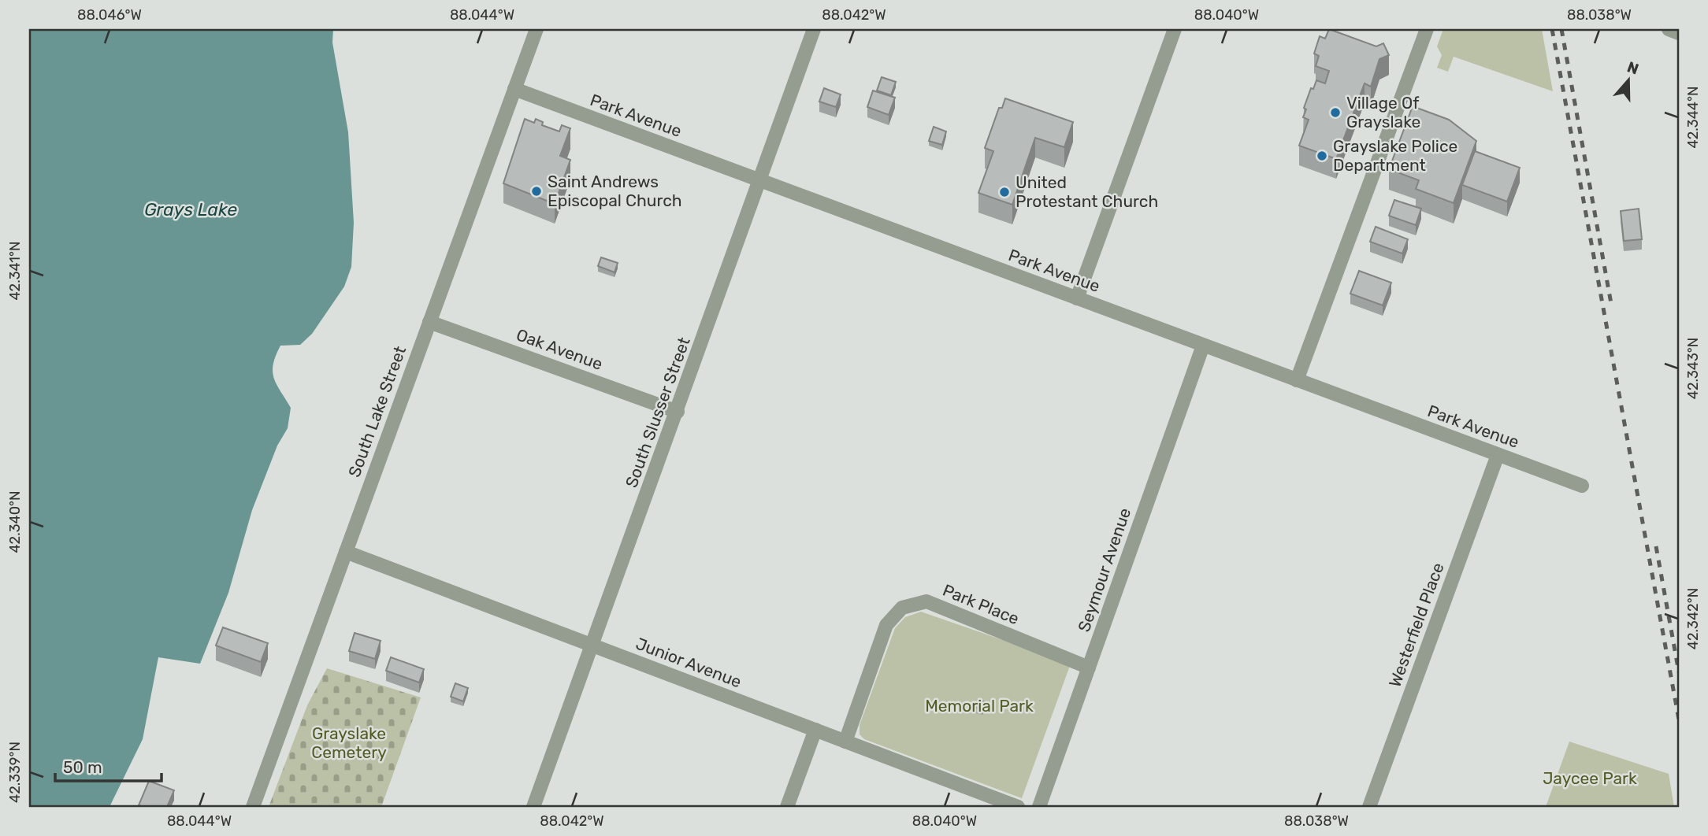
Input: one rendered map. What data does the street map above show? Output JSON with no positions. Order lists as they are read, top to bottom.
{
  "streets": {
    "street": [
      "Park Avenue",
      "Oak Avenue",
      "South Lake Street",
      "South Slusser Street",
      "Seymour Avenue",
      "Park Place",
      "Westerfield Place",
      "Junior Avenue"
    ]
  },
  "crossings": [
    ["Park Avenue", "South Lake Street"],
    ["Park Avenue", "South Slusser Street"],
    ["Park Avenue", "Seymour Avenue"],
    ["Park Avenue", "Westerfield Place"],
    ["Oak Avenue", "South Lake Street"],
    ["Oak Avenue", "South Slusser Street"],
    ["South Lake Street", "Junior Avenue"],
    ["South Slusser Street", "Junior Avenue"],
    ["Seymour Avenue", "Park Place"],
    ["Park Place", "Junior Avenue"]
  ],
  "water": ["Grays Lake"],
  "parks": ["Memorial Park", "Grayslake Cemetery", "Jaycee Park"],
  "places": [
    "Village Of Grayslake",
    "Grayslake Police Department",
    "Saint Andrews Episcopal Church",
    "United Protestant Church"
  ],
  "scale_bar": "50 m",
  "north": "top",
  "coordinates": [
    "88.046°W",
    "88.044°W",
    "88.042°W",
    "88.040°W",
    "88.038°W",
    "42.344°N",
    "42.341°N",
    "42.343°N",
    "42.340°N",
    "42.342°N",
    "42.339°N"
  ]
}
